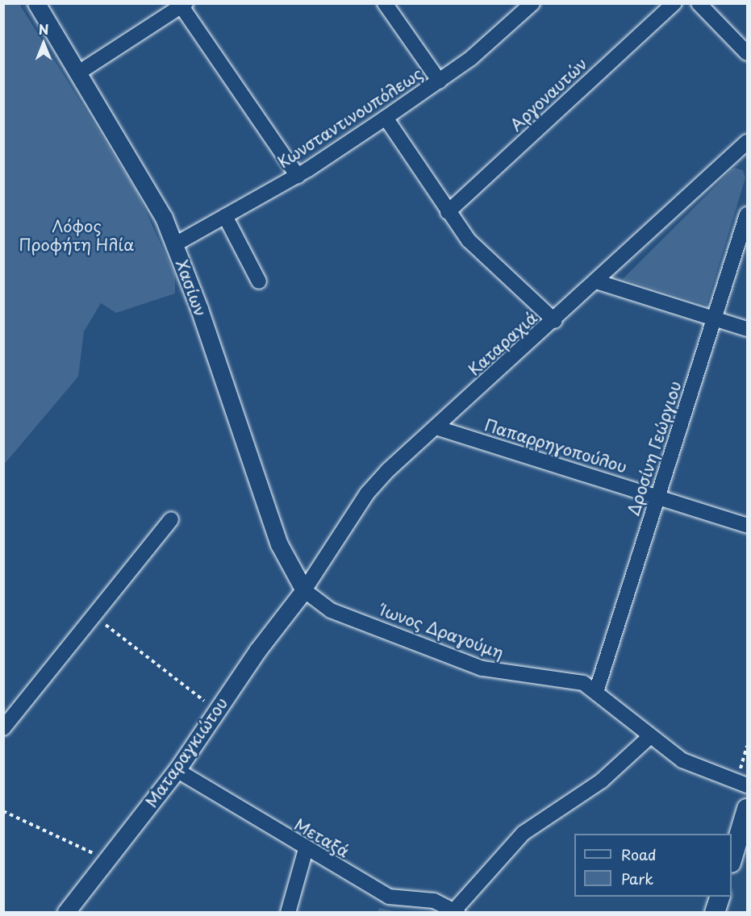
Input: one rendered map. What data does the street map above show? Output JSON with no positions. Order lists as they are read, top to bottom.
{
  "streets": {
    "street": [
      "Αργοναυτών",
      "Κωνσταντινουπόλεως",
      "Χασίων",
      "Καταραχιά",
      "Παπαρρηγοπούλου",
      "Δροσίνη Γεώργιου",
      "Ίωνος Δραγούμη",
      "Ματαραγκιώτου",
      "Μεταξά"
    ]
  },
  "crossings": [
    ["Κωνσταντινουπόλεως", "Χασίων"],
    ["Χασίων", "Καταραχιά"],
    ["Χασίων", "Ίωνος Δραγούμη"],
    ["Χασίων", "Ματαραγκιώτου"],
    ["Καταραχιά", "Παπαρρηγοπούλου"],
    ["Καταραχιά", "Ίωνος Δραγούμη"],
    ["Καταραχιά", "Ματαραγκιώτου"],
    ["Παπαρρηγοπούλου", "Δροσίνη Γεώργιου"],
    ["Δροσίνη Γεώργιου", "Ίωνος Δραγούμη"],
    ["Ίωνος Δραγούμη", "Ματαραγκιώτου"],
    ["Ματαραγκιώτου", "Μεταξά"]
  ],
  "parks": ["Λόφος Προφήτη Ηλία"],
  "legend": ["Road", "Park"],
  "north": "top"
}
